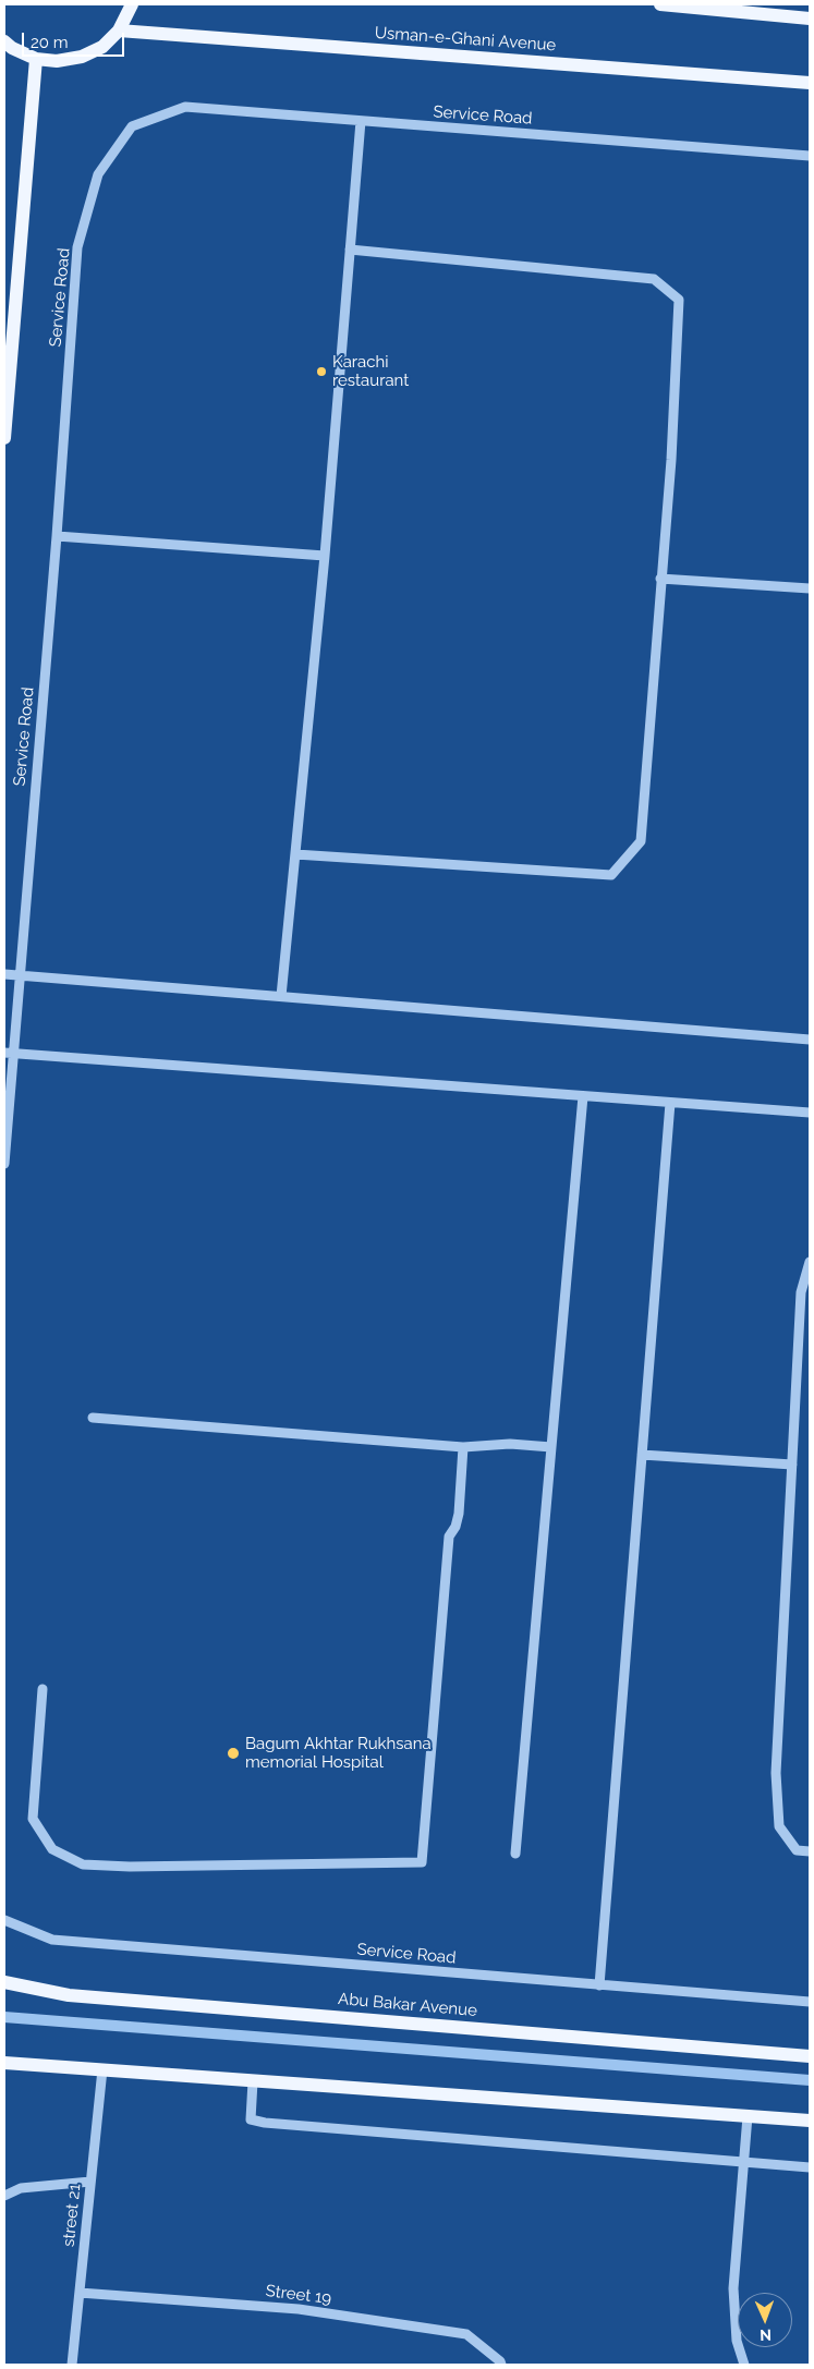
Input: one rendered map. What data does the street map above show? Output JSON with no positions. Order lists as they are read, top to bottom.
{
  "streets": {
    "main road": ["Usman-e-Ghani Avenue", "Abu Bakar Avenue"],
    "street": ["Service Road", "street 21", "Street 19"]
  },
  "crossings": [
    ["street 21", "Street 19"]
  ],
  "places": ["Karachi restaurant", "Bagum Akhtar Rukhsana memorial Hospital"],
  "scale_bar": "20 m",
  "north": "bottom"
}
